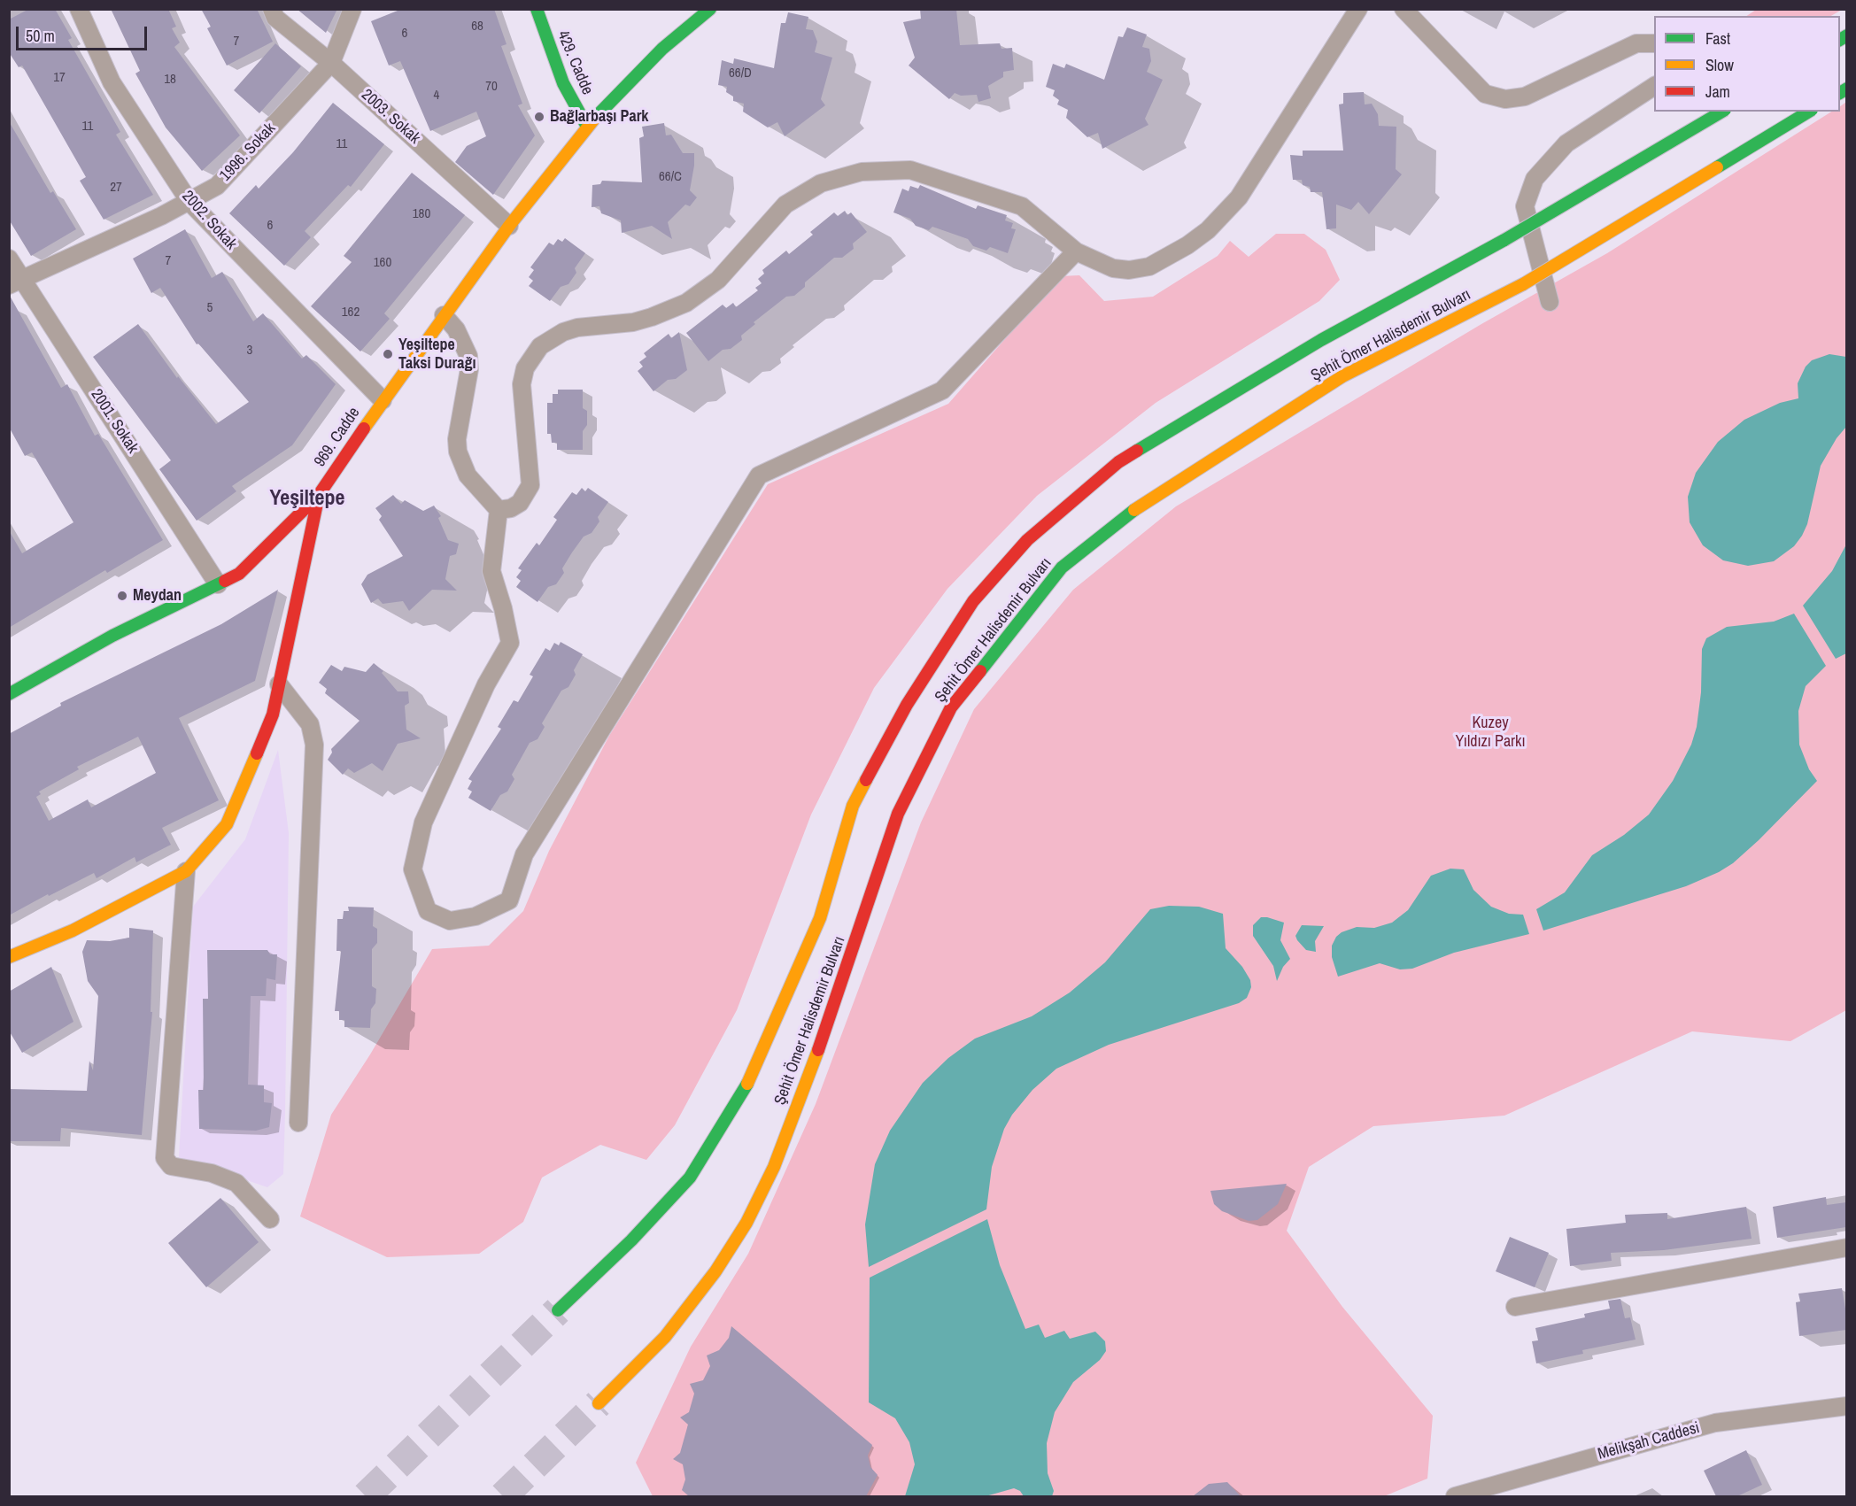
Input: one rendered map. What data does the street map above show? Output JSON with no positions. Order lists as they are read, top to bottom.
{
  "streets": {
    "main road": ["429. Cadde", "Şehit Ömer Halisdemir Bulvarı", "969. Cadde"],
    "street": [
      "2003. Sokak",
      "1996. Sokak",
      "2002. Sokak",
      "2001. Sokak",
      "Melikşah Caddesi"
    ]
  },
  "crossings": [
    ["429. Cadde", "969. Cadde"],
    ["2003. Sokak", "1996. Sokak"],
    ["2003. Sokak", "969. Cadde"],
    ["1996. Sokak", "2002. Sokak"],
    ["1996. Sokak", "2001. Sokak"],
    ["2002. Sokak", "969. Cadde"],
    ["2001. Sokak", "969. Cadde"]
  ],
  "districts": ["Yeşiltepe"],
  "parks": ["Kuzey Yıldızı Parkı"],
  "places": ["Bağlarbaşı Park", "Yeşiltepe Taksi Durağı", "Meydan"],
  "house_numbers": [
    "68",
    "6",
    "7",
    "66/D",
    "17",
    "18",
    "70",
    "4",
    "11",
    "11",
    "66/C",
    "27",
    "180",
    "6",
    "7",
    "160",
    "5",
    "162",
    "3"
  ],
  "legend": ["Fast", "Slow", "Jam"],
  "scale_bar": "50 m"
}
